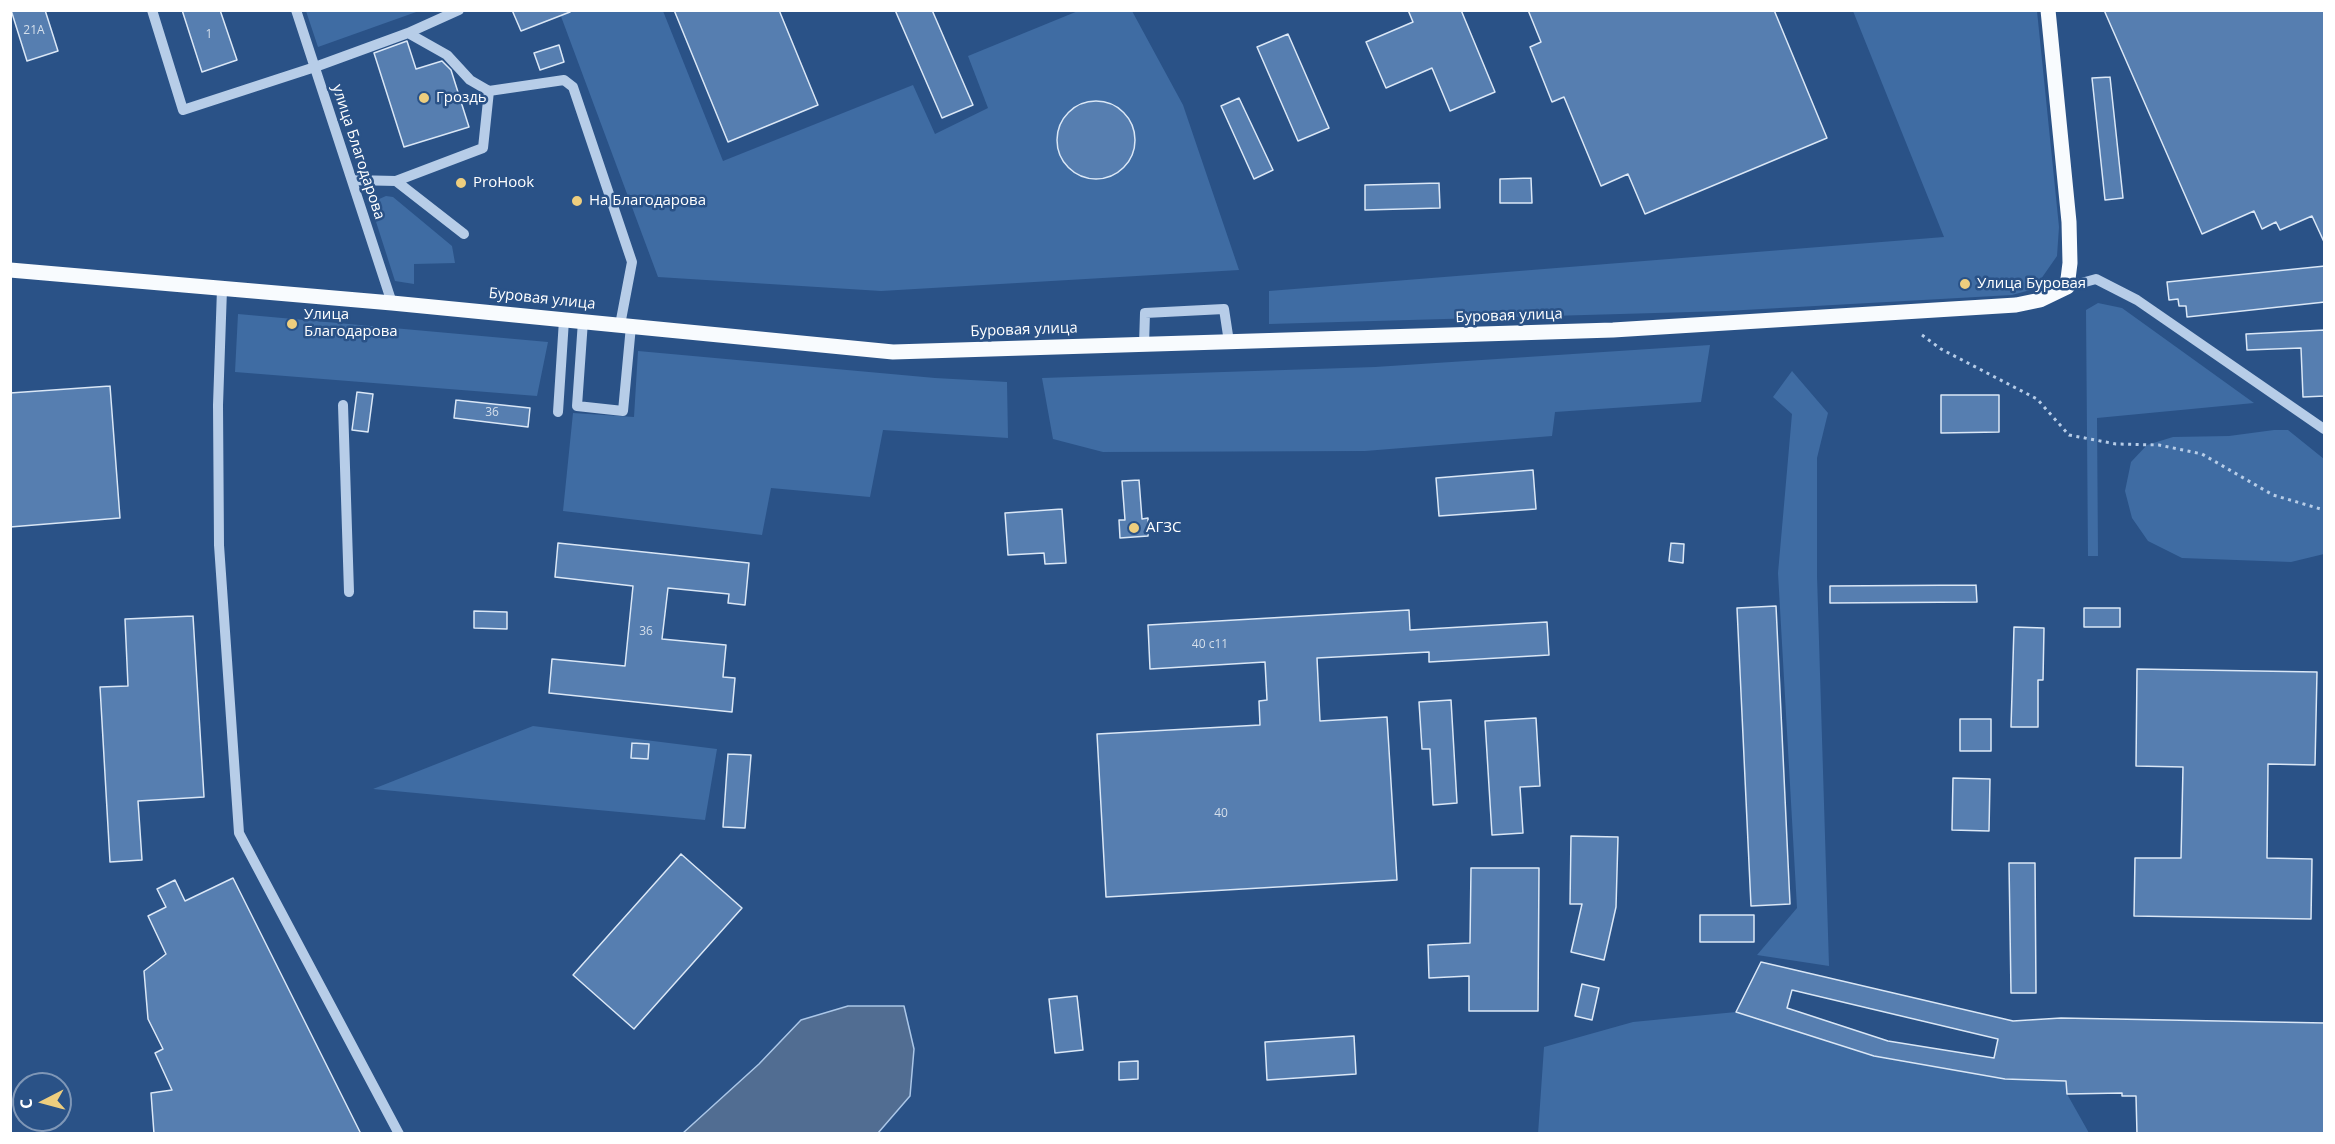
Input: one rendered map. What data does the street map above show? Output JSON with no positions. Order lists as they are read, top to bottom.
{
  "streets": {
    "main road": ["Буровая улица"],
    "street": ["улица Благодарова"]
  },
  "crossings": [
    ["улица Благодарова", "Буровая улица"]
  ],
  "places": [
    "Гроздь",
    "ProHook",
    "На Благодарова",
    "Улица Буровая",
    "Улица Благодарова",
    "АГЗС"
  ],
  "house_numbers": [
    "21А",
    "1",
    "36",
    "36",
    "40 с11",
    "40"
  ],
  "north": "left"
}
